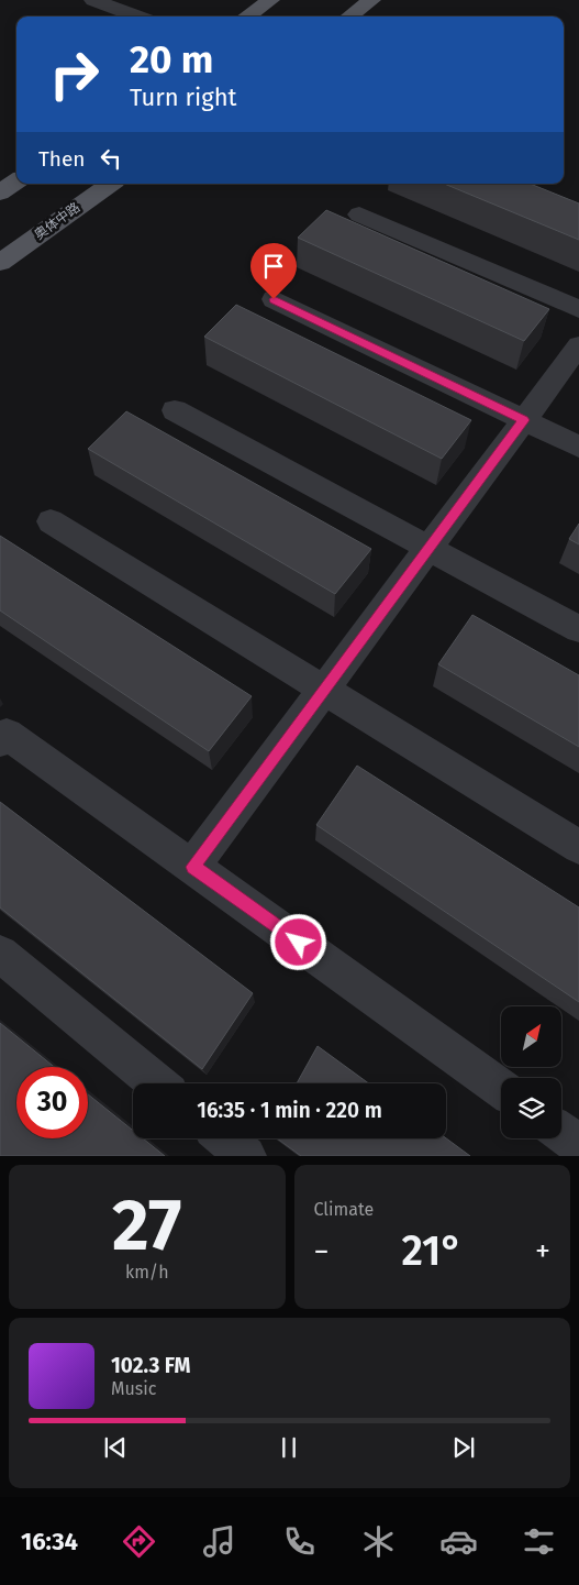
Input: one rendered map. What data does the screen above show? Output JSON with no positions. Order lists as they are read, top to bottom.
{
  "streets": {
    "main road": ["奥体中路"]
  },
  "north": "top right",
  "page": {
    "turn": ["20 m", "Turn right"],
    "then": "Then",
    "limit": "30",
    "trip": "16:35 · 1 min · 220 m",
    "tile": [
      ["27", "km/h"],
      "Climate"
    ],
    "heat": ["−", "21°", "+"],
    "song": ["102.3 FM", "Music"],
    "tabs": "16:34"
  }
}
